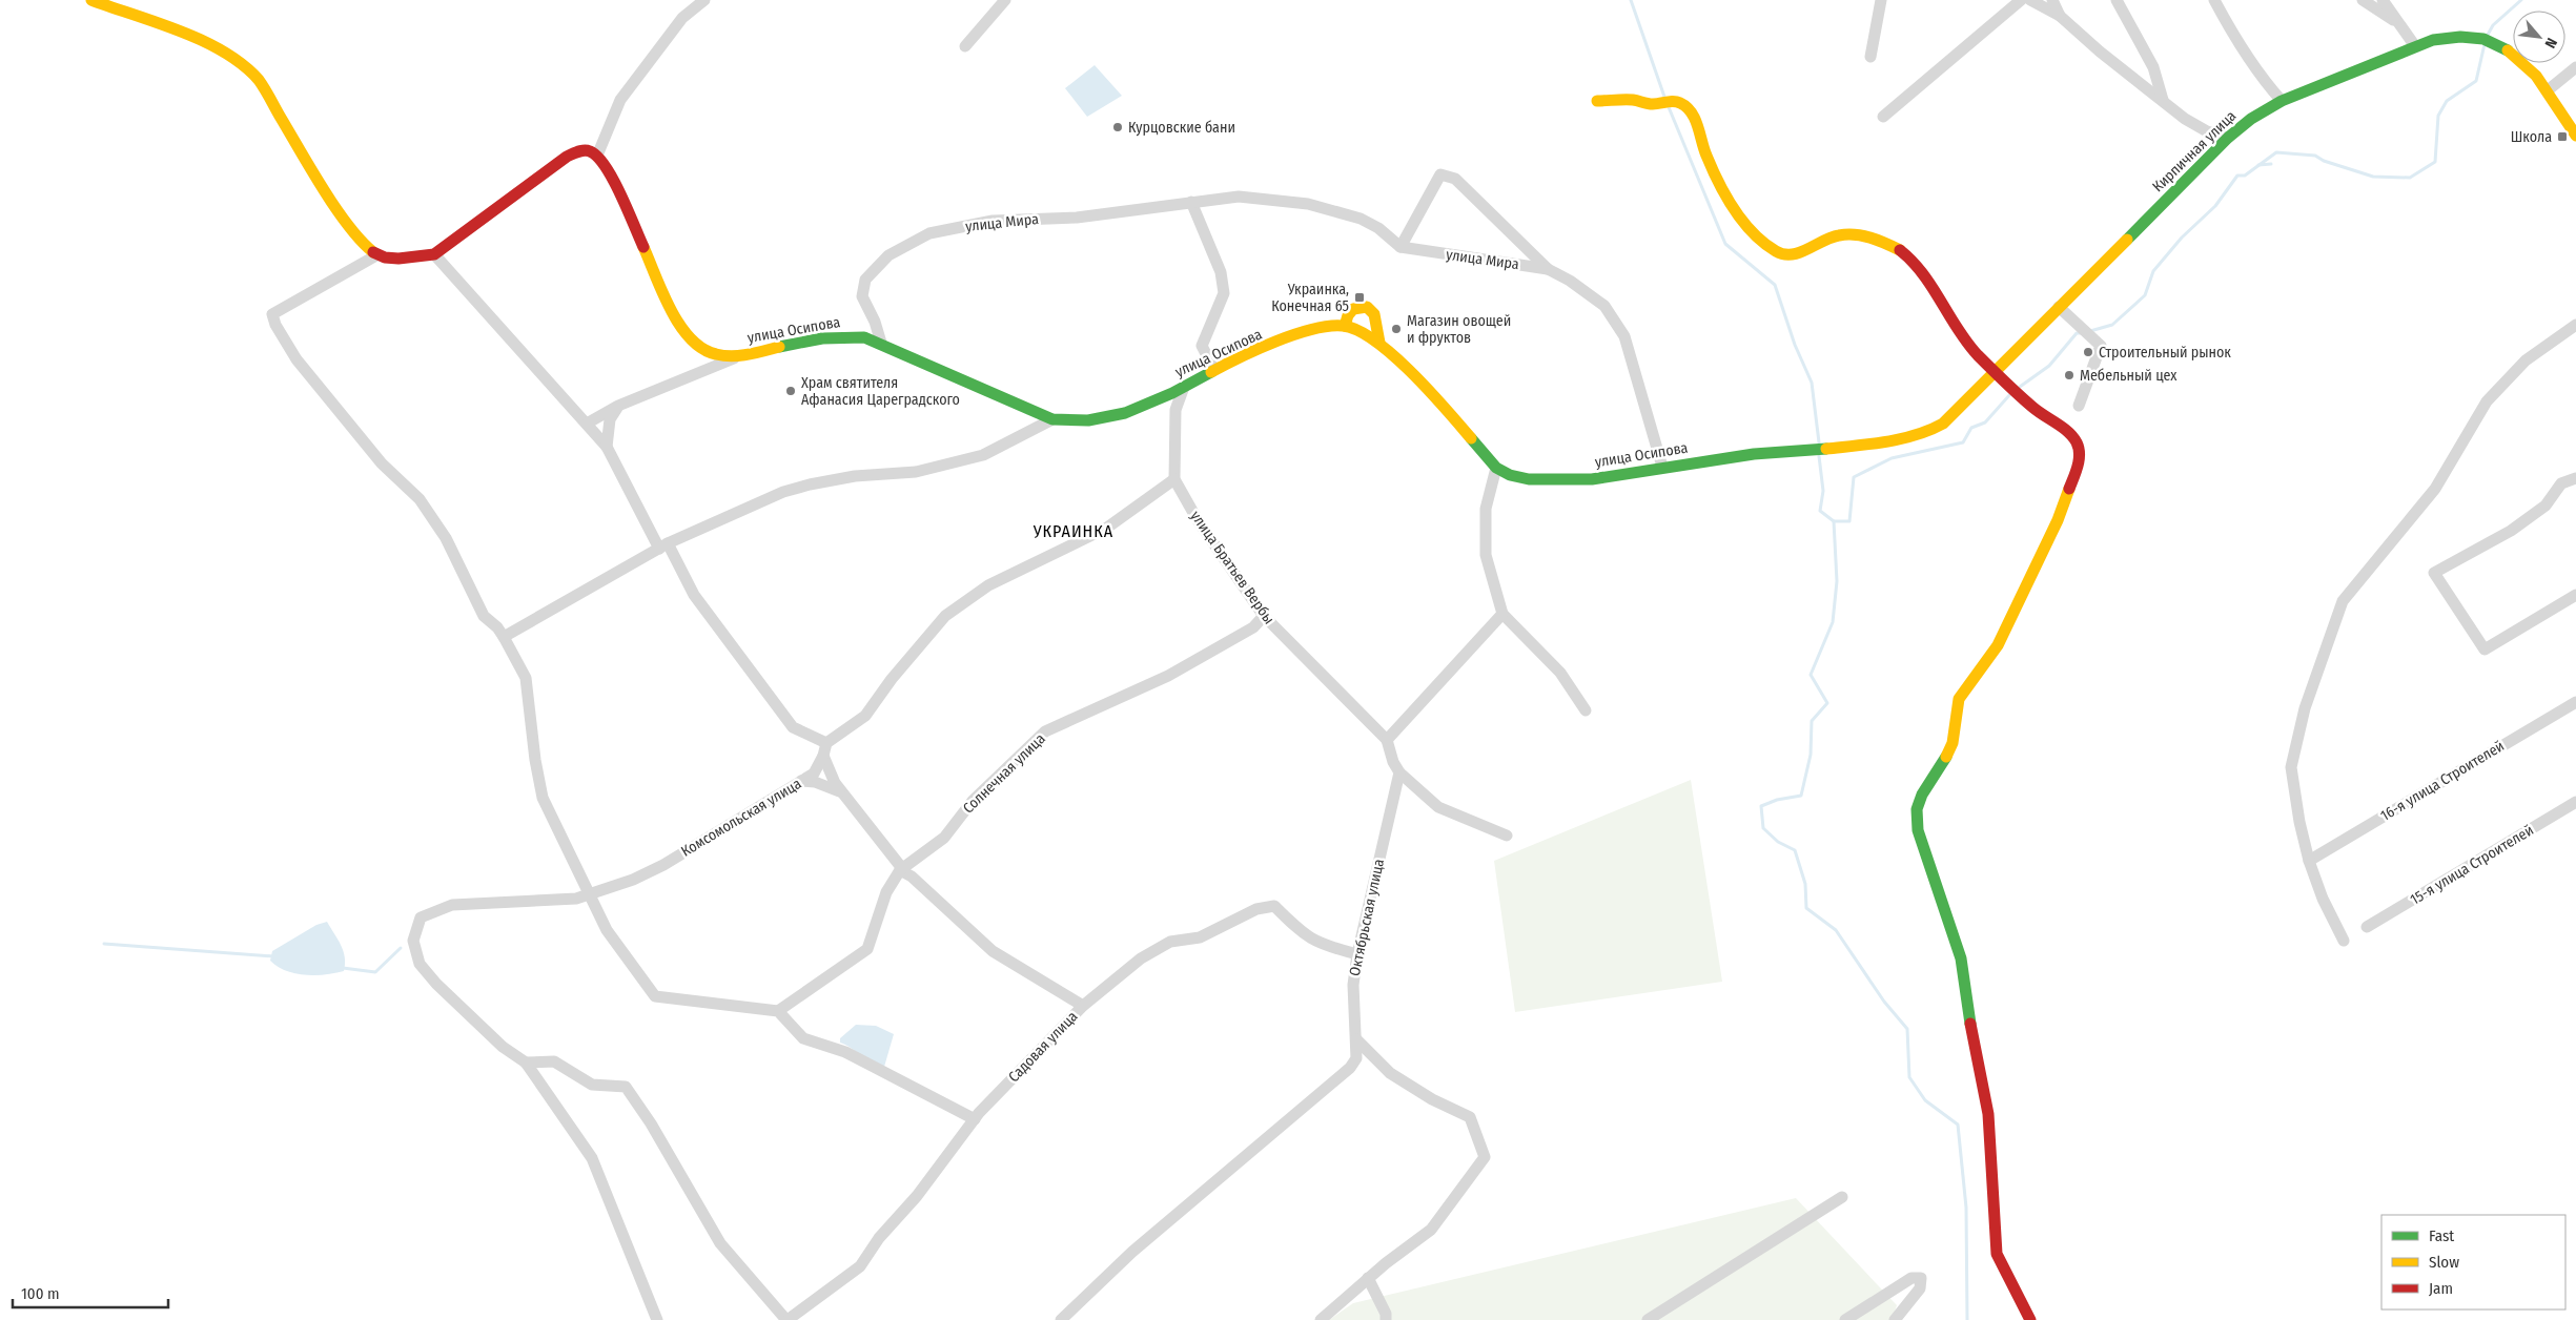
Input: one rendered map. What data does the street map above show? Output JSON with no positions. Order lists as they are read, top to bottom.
{
  "streets": {
    "main road": ["Кирпичная улица", "улица Осипова"],
    "street": [
      "улица Мира",
      "улица Братьев Вербы",
      "Солнечная улица",
      "16-я улица Строителей",
      "Комсомольская улица",
      "15-я улица Строителей",
      "Октябрьская улица",
      "Садовая улица"
    ]
  },
  "crossings": [
    ["Кирпичная улица", "улица Осипова"],
    ["улица Мира", "улица Осипова"],
    ["улица Братьев Вербы", "Солнечная улица"],
    ["Октябрьская улица", "Садовая улица"]
  ],
  "districts": ["УКРАИНКА"],
  "places": {
    "other": [
      "Курцовские бани",
      "Магазин овощей и фруктов",
      "Строительный рынок",
      "Мебельный цех",
      "Храм святителя Афанасия Цареградского"
    ],
    "transit": ["Школа", "Украинка, Конечная 65"]
  },
  "legend": ["Fast", "Slow", "Jam"],
  "scale_bar": "100 m",
  "north": "bottom right"
}
